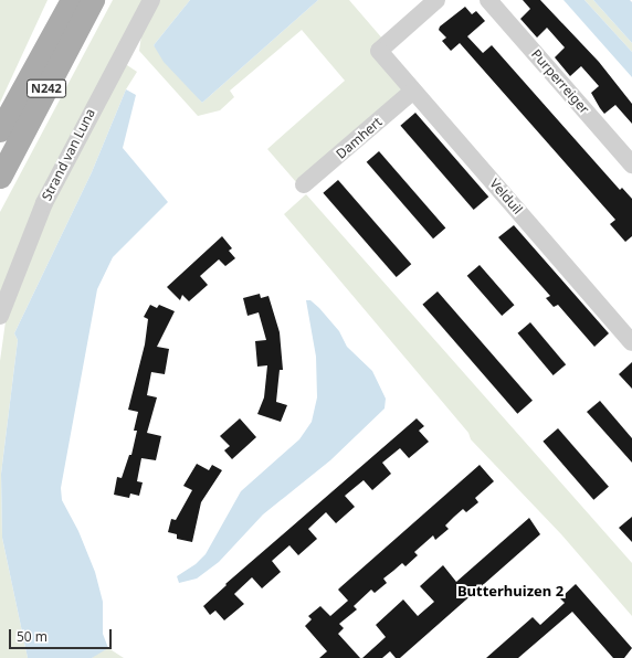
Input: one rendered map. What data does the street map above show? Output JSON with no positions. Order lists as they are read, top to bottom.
{
  "streets": {
    "main road": ["N242"],
    "street": [
      "Purperreiger",
      "Damhert",
      "Strand van Luna",
      "Velduil"
    ]
  },
  "crossings": [
    ["Damhert", "Velduil"]
  ],
  "districts": ["Butterhuizen 2"],
  "scale_bar": "50 m"
}
